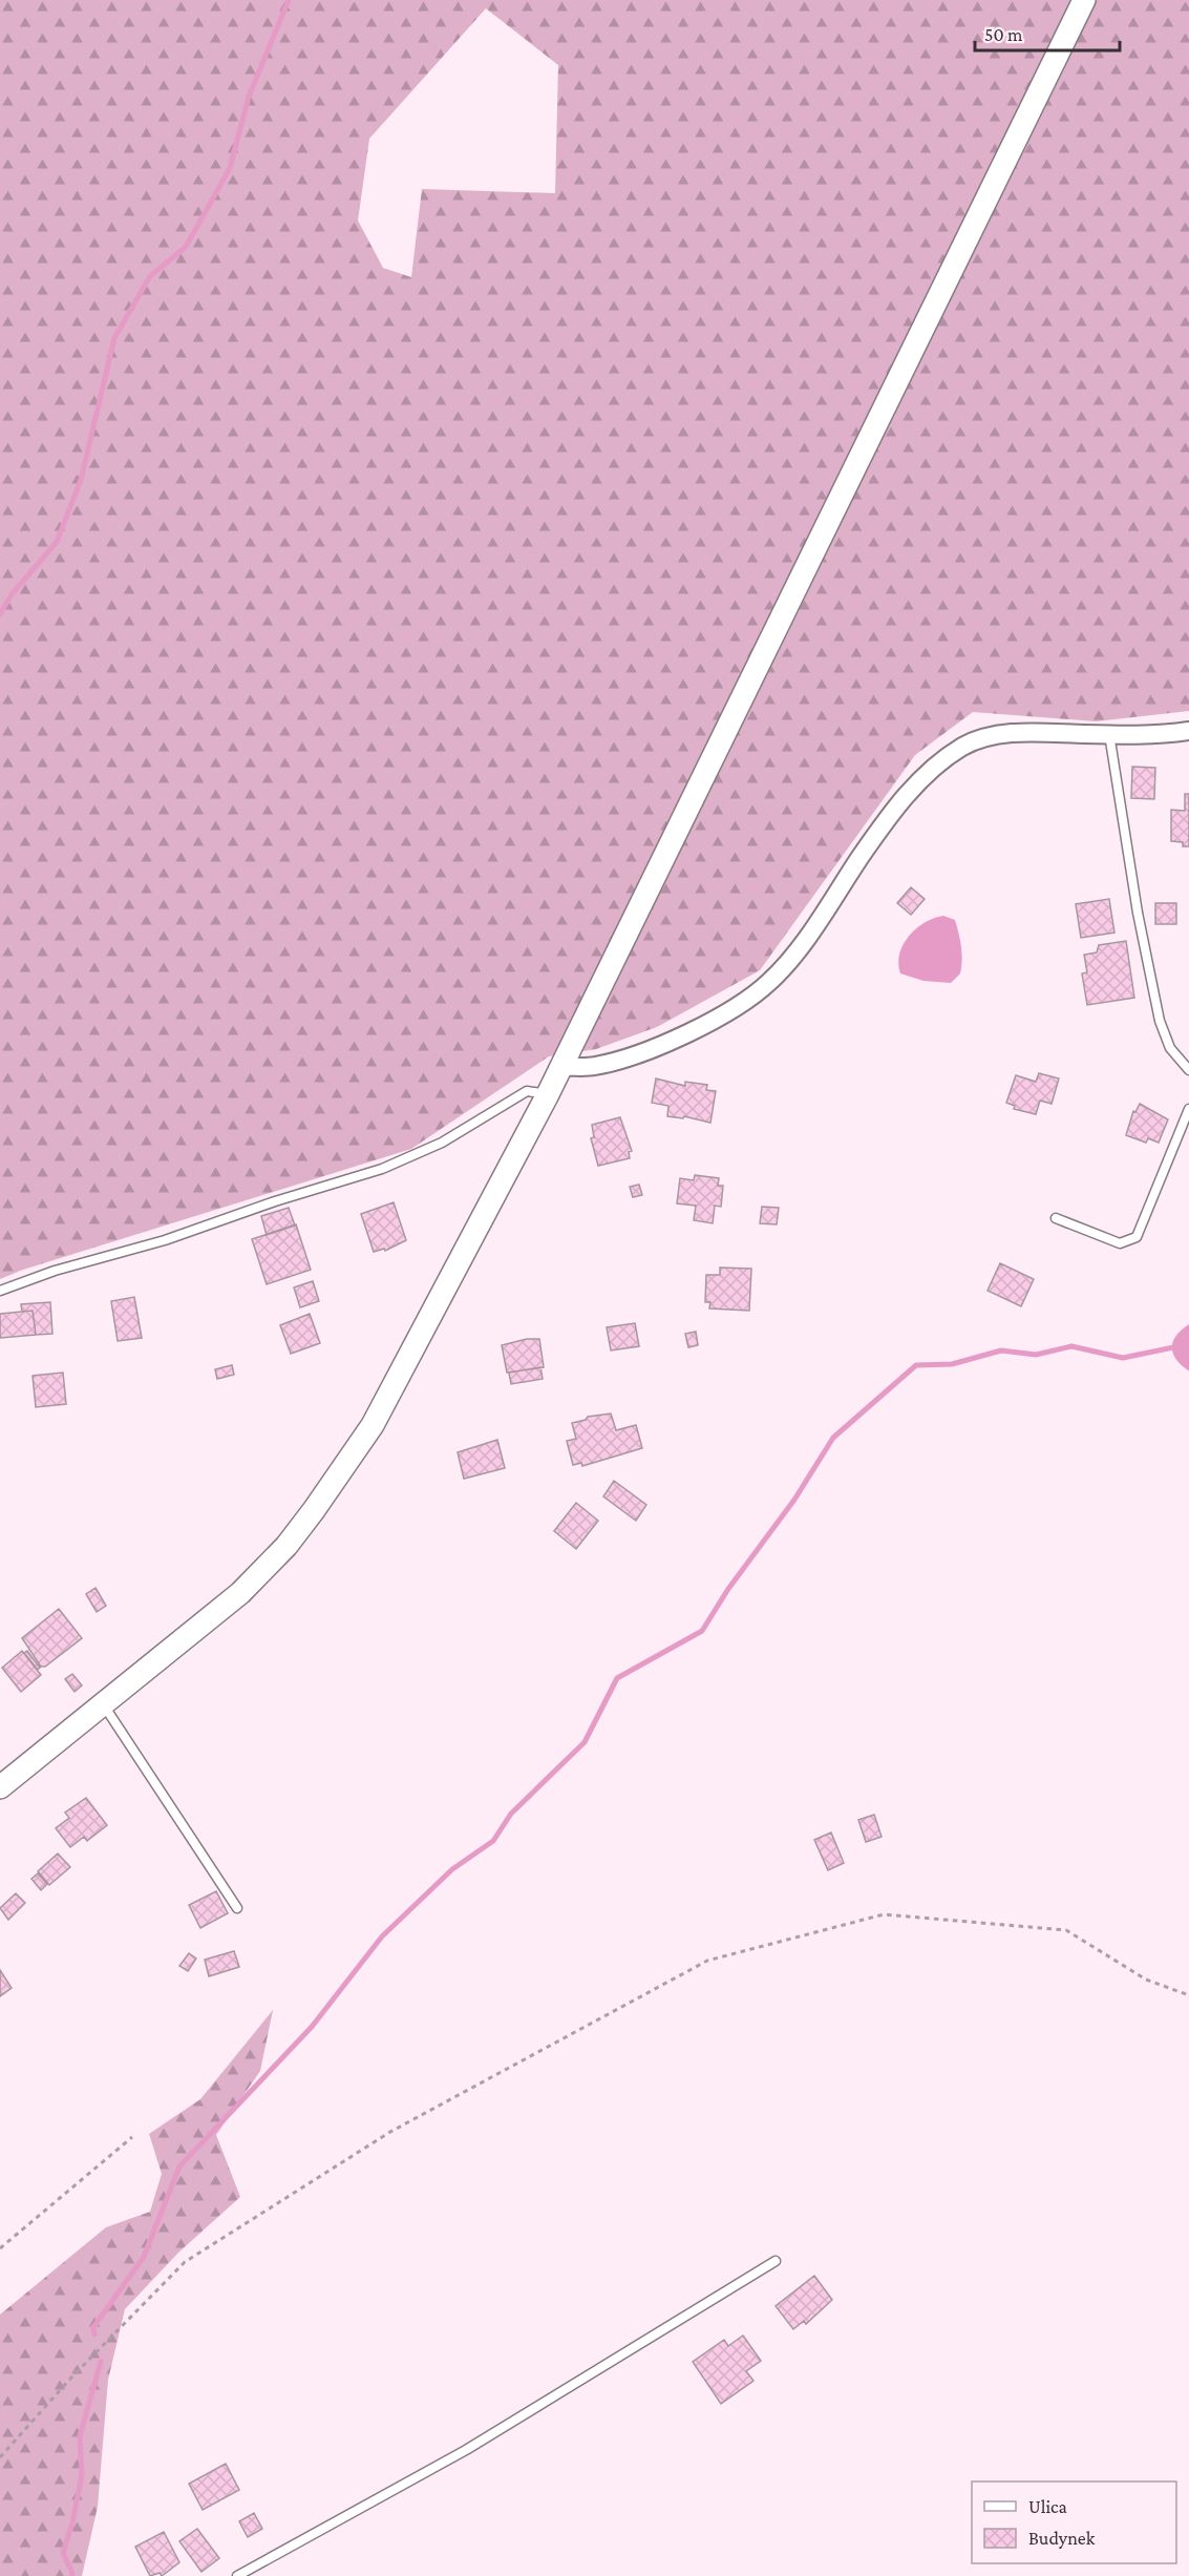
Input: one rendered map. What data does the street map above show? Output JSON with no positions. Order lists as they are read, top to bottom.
{
  "legend": ["Ulica", "Budynek"],
  "scale_bar": "50 m"
}
